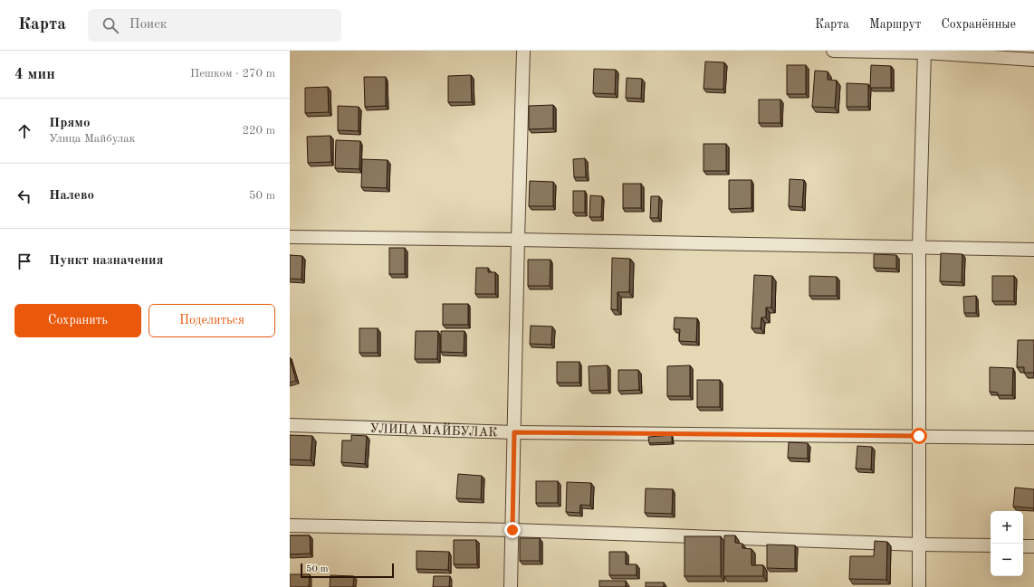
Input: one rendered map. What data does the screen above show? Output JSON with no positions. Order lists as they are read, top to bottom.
{
  "streets": {
    "street": ["УЛИЦА МАЙБУЛАК"]
  },
  "scale_bar": "50 m",
  "page": {
    "header": "Карта",
    "search": "Поиск",
    "nav": ["Карта", "Маршрут", "Сохранённые"],
    "heading": ["4 мин", "Пешком · 270 m"],
    "list": [
      ["Прямо", "Улица Майбулак", "220 m"],
      ["Налево", "50 m"],
      "Пункт назначения"
    ],
    "buttons": ["Сохранить", "Поделиться"],
    "map_buttons": ["+", "−"],
    "scale": "50 m"
  }
}
